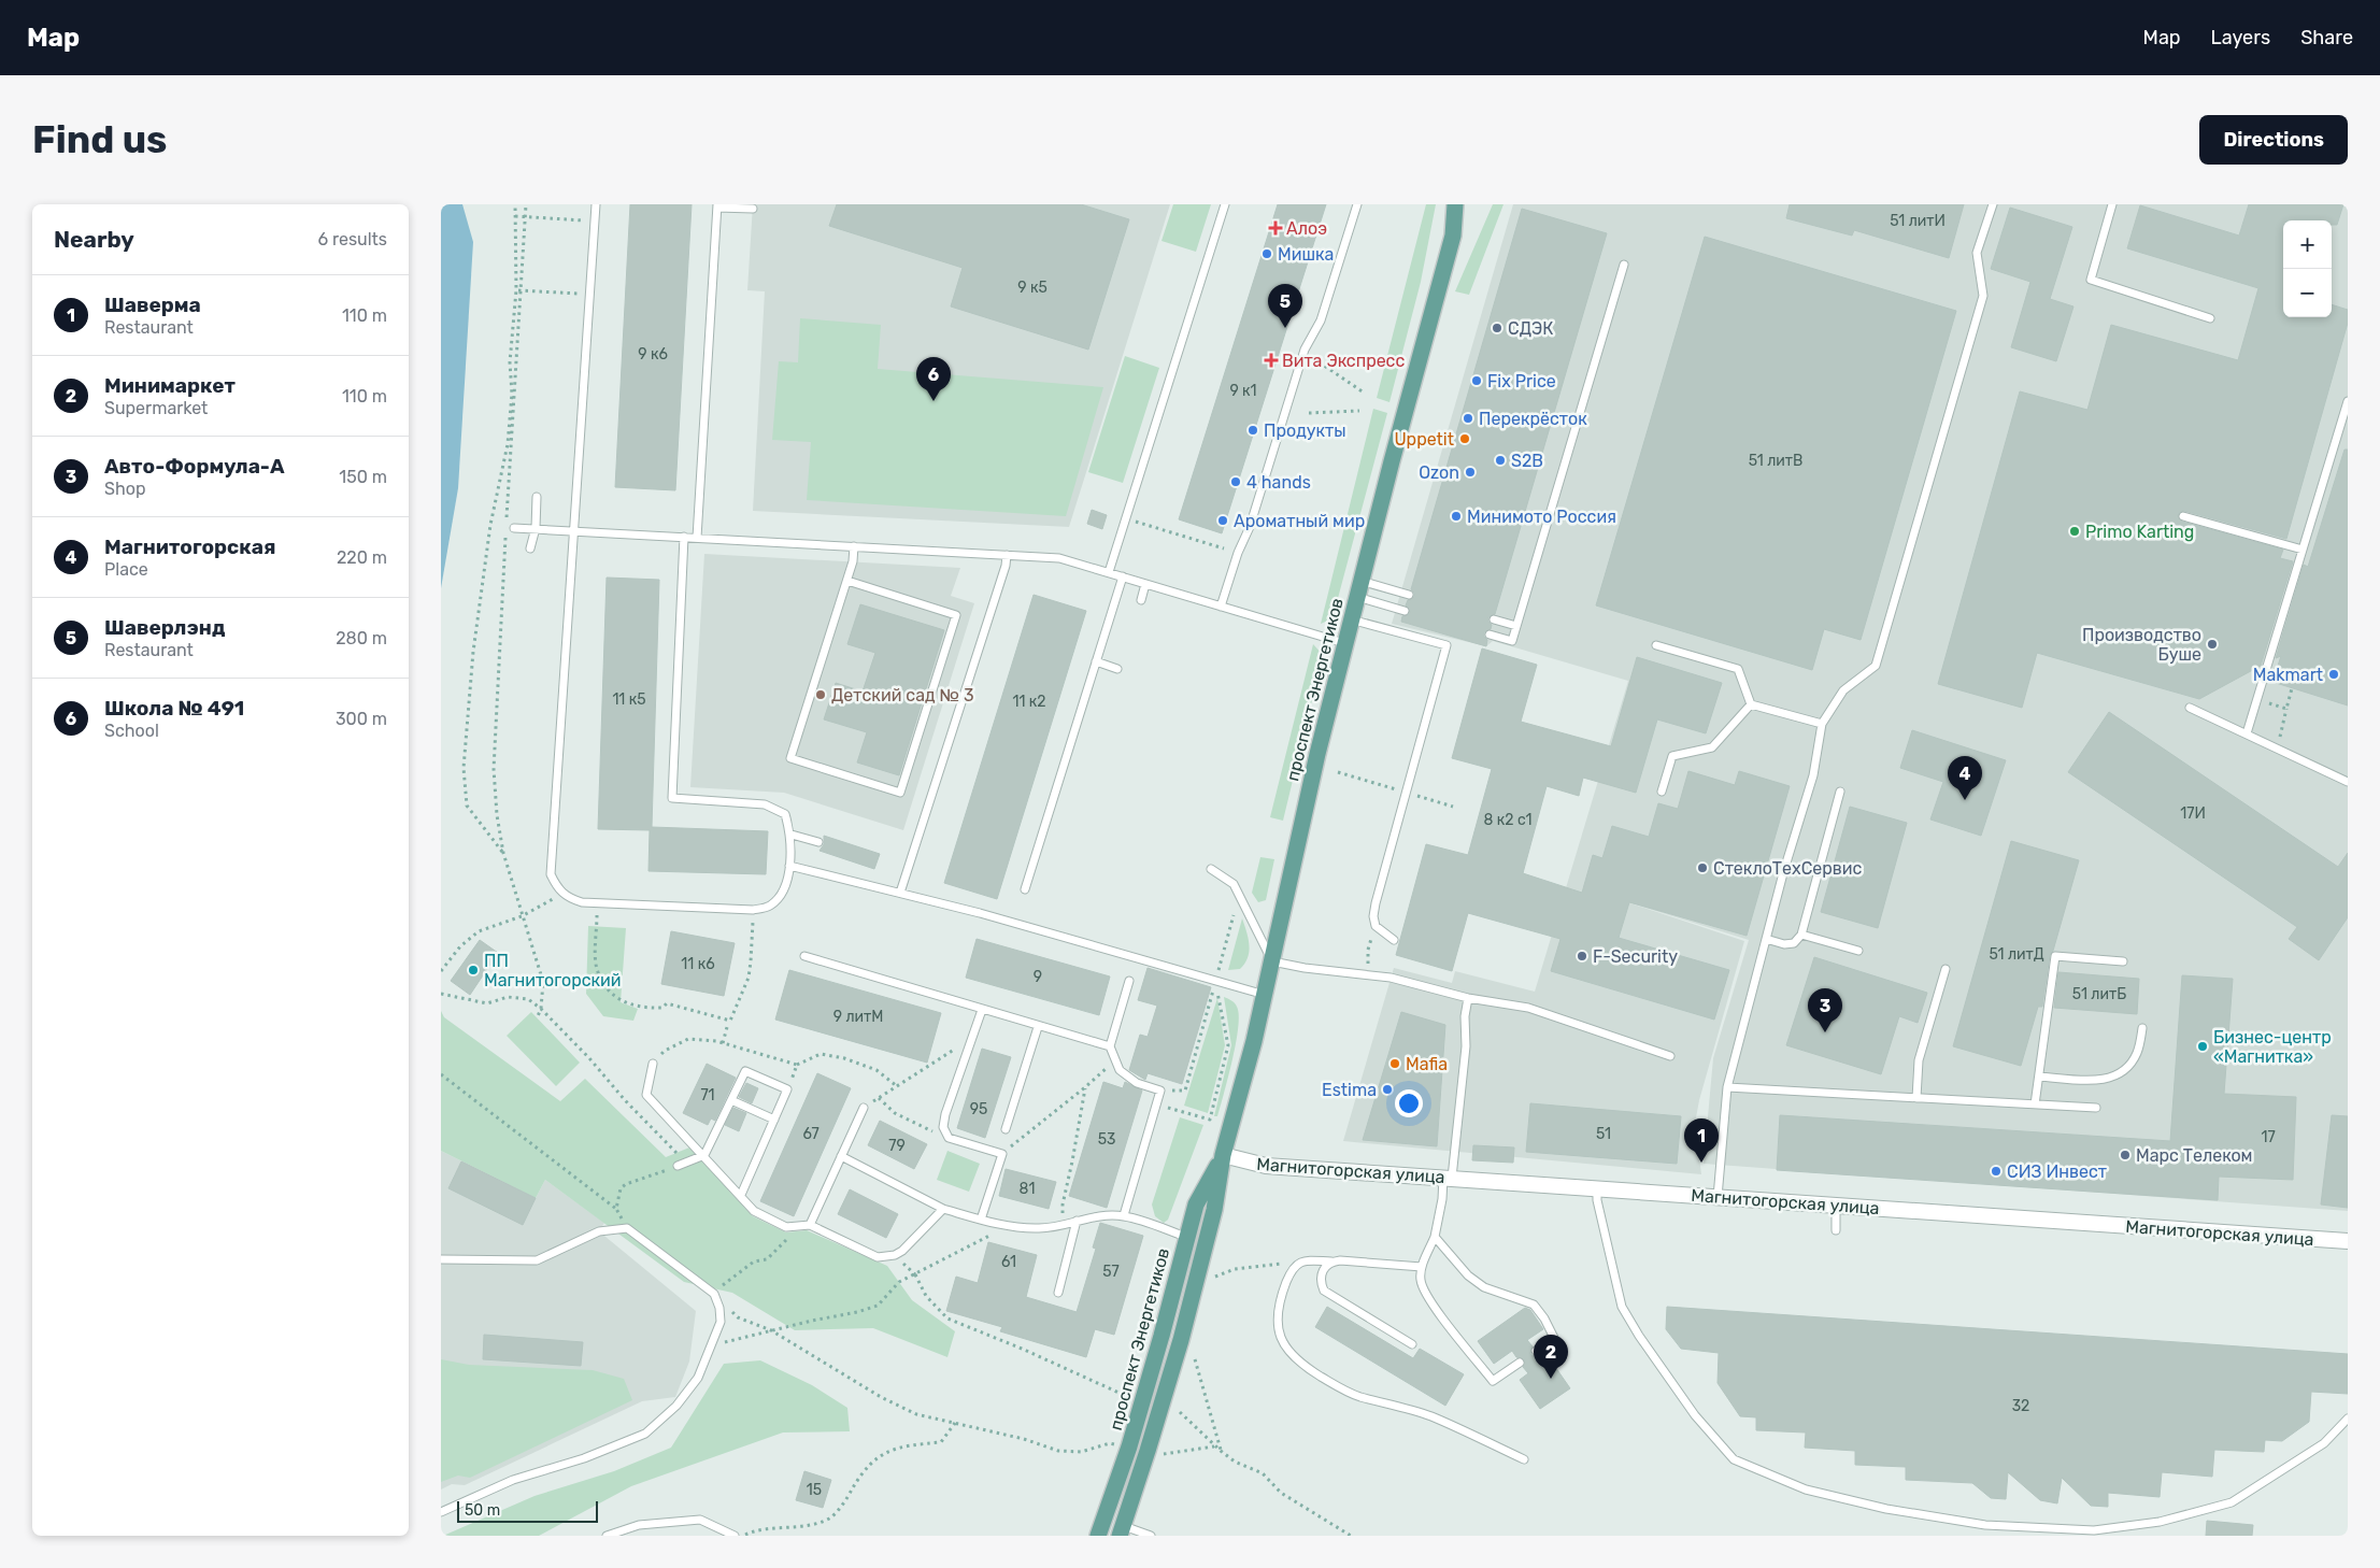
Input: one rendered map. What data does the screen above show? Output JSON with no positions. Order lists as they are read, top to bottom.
{
  "streets": {
    "main road": ["проспект Энергетиков"],
    "street": ["Магнитогорская улица"]
  },
  "crossings": [
    ["проспект Энергетиков", "Магнитогорская улица"]
  ],
  "places": {
    "health": ["Алоэ", "Вита Экспресс"],
    "other": [
      "Мишка",
      "СДЭК",
      "Fix Price",
      "Перекрёсток",
      "Продукты",
      "Uppetit",
      "S2B",
      "Ozon",
      "4 hands",
      "Минимото Россия",
      "Ароматный мир",
      "Primo Karting",
      "Производство Буше",
      "Makmart",
      "Детский сад № 3",
      "СтеклоТехСервис",
      "F-Security",
      "ПП Магнитогорский",
      "Бизнес-центр «Магнитка»",
      "Mafia",
      "Estima",
      "Марс Телеком",
      "СИЗ Инвест"
    ]
  },
  "house_numbers": [
    "51 литИ",
    "9 к5",
    "9 к6",
    "9 к1",
    "51 литВ",
    "11 к5",
    "11 к2",
    "17И",
    "8 к2 с1",
    "51 литД",
    "11 к6",
    "9",
    "51 литБ",
    "9 литМ",
    "71",
    "95",
    "67",
    "51",
    "17",
    "53",
    "79",
    "81",
    "61",
    "57",
    "32",
    "15"
  ],
  "scale_bar": "50 m",
  "page": {
    "header": "Map",
    "nav": ["Map", "Layers", "Share"],
    "buttons": "Directions",
    "title": "Find us",
    "heading": ["Nearby", "6 results"],
    "map_buttons": ["+", "−"],
    "list": [
      {
        "mark": "1",
        "name": "Шаверма",
        "note": "Restaurant",
        "value": "110 m"
      },
      {
        "mark": "2",
        "name": "Минимаркет",
        "note": "Supermarket",
        "value": "110 m"
      },
      {
        "mark": "3",
        "name": "Авто-Формула-А",
        "note": "Shop",
        "value": "150 m"
      },
      {
        "mark": "4",
        "name": "Магнитогорская",
        "note": "Place",
        "value": "220 m"
      },
      {
        "mark": "5",
        "name": "Шаверлэнд",
        "note": "Restaurant",
        "value": "280 m"
      },
      {
        "mark": "6",
        "name": "Школа № 491",
        "note": "School",
        "value": "300 m"
      }
    ],
    "pins": [
      "5",
      "6",
      "4",
      "3",
      "1",
      "2"
    ],
    "scale": "50 m"
  }
}
